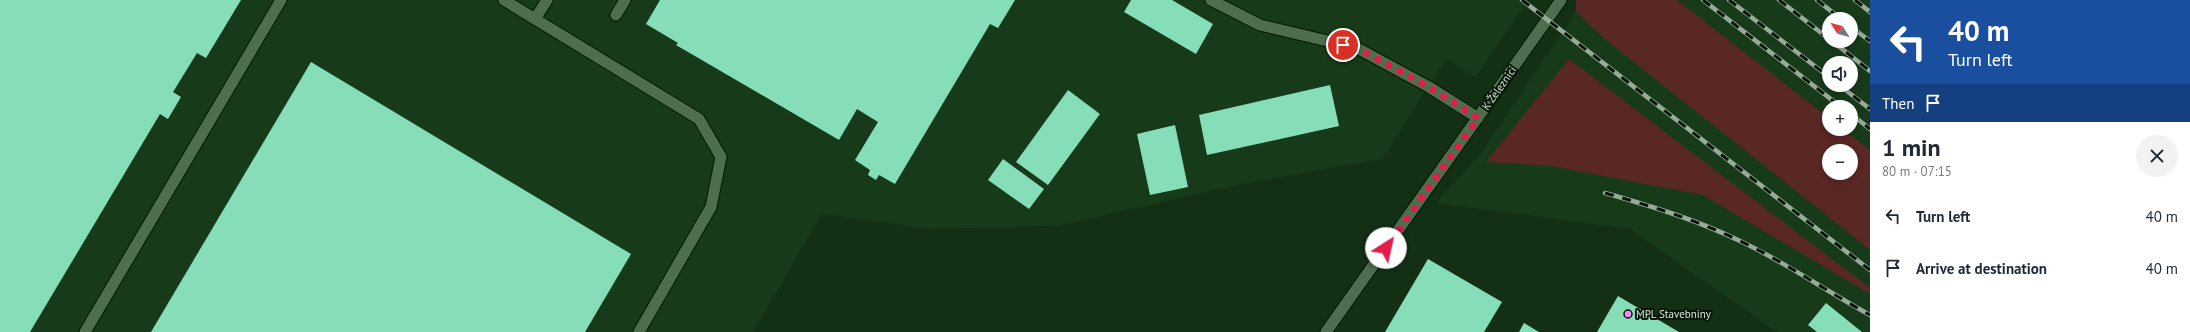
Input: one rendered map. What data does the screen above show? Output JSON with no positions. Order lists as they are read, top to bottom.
{
  "streets": {
    "street": ["K Železnici"]
  },
  "places": ["MPL Stavebniny"],
  "north": "top left",
  "page": {
    "turn": ["40 m", "Turn left"],
    "map_buttons": ["+", "−"],
    "then": "Then",
    "heading": ["1 min", "80 m · 07:15"],
    "list": [
      {
        "name": "Turn left",
        "value": "40 m"
      },
      {
        "name": "Arrive at destination",
        "value": "40 m"
      }
    ]
  }
}
